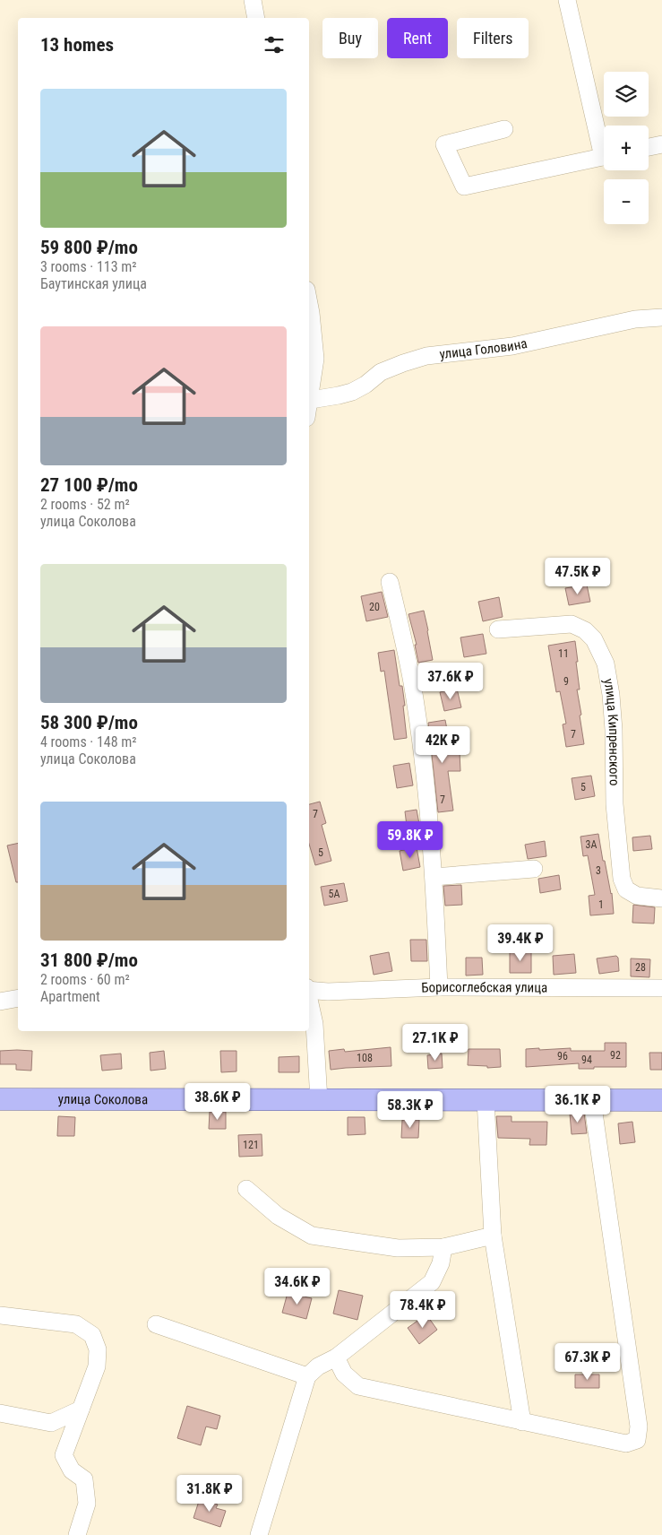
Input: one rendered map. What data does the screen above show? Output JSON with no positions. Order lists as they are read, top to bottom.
{
  "streets": {
    "main road": ["улица Соколова"],
    "street": ["улица Головина", "улица Кипренского", "Борисоглебская улица"]
  },
  "house_numbers": [
    "20",
    "11",
    "9",
    "7",
    "5",
    "7",
    "7",
    "3А",
    "5",
    "3",
    "5А",
    "1",
    "28",
    "92",
    "96",
    "108",
    "94",
    "121"
  ],
  "page": {
    "chip": ["Buy", "Rent", "Filters"],
    "heading": "13 homes",
    "map_buttons": ["+", "−"],
    "list": [
      {
        "name": "59 800 ₽/mo",
        "note": "3 rooms · 113 m² · Баутинская улица"
      },
      {
        "name": "27 100 ₽/mo",
        "note": "2 rooms · 52 m² · улица Соколова"
      },
      {
        "name": "58 300 ₽/mo",
        "note": "4 rooms · 148 m² · улица Соколова"
      },
      {
        "name": "31 800 ₽/mo",
        "note": "2 rooms · 60 m² · Apartment"
      }
    ],
    "price": [
      "47.5K ₽",
      "37.6K ₽",
      "42K ₽",
      "59.8K ₽",
      "39.4K ₽",
      "27.1K ₽",
      "38.6K ₽",
      "36.1K ₽",
      "58.3K ₽",
      "34.6K ₽",
      "78.4K ₽",
      "67.3K ₽",
      "31.8K ₽"
    ]
  }
}
